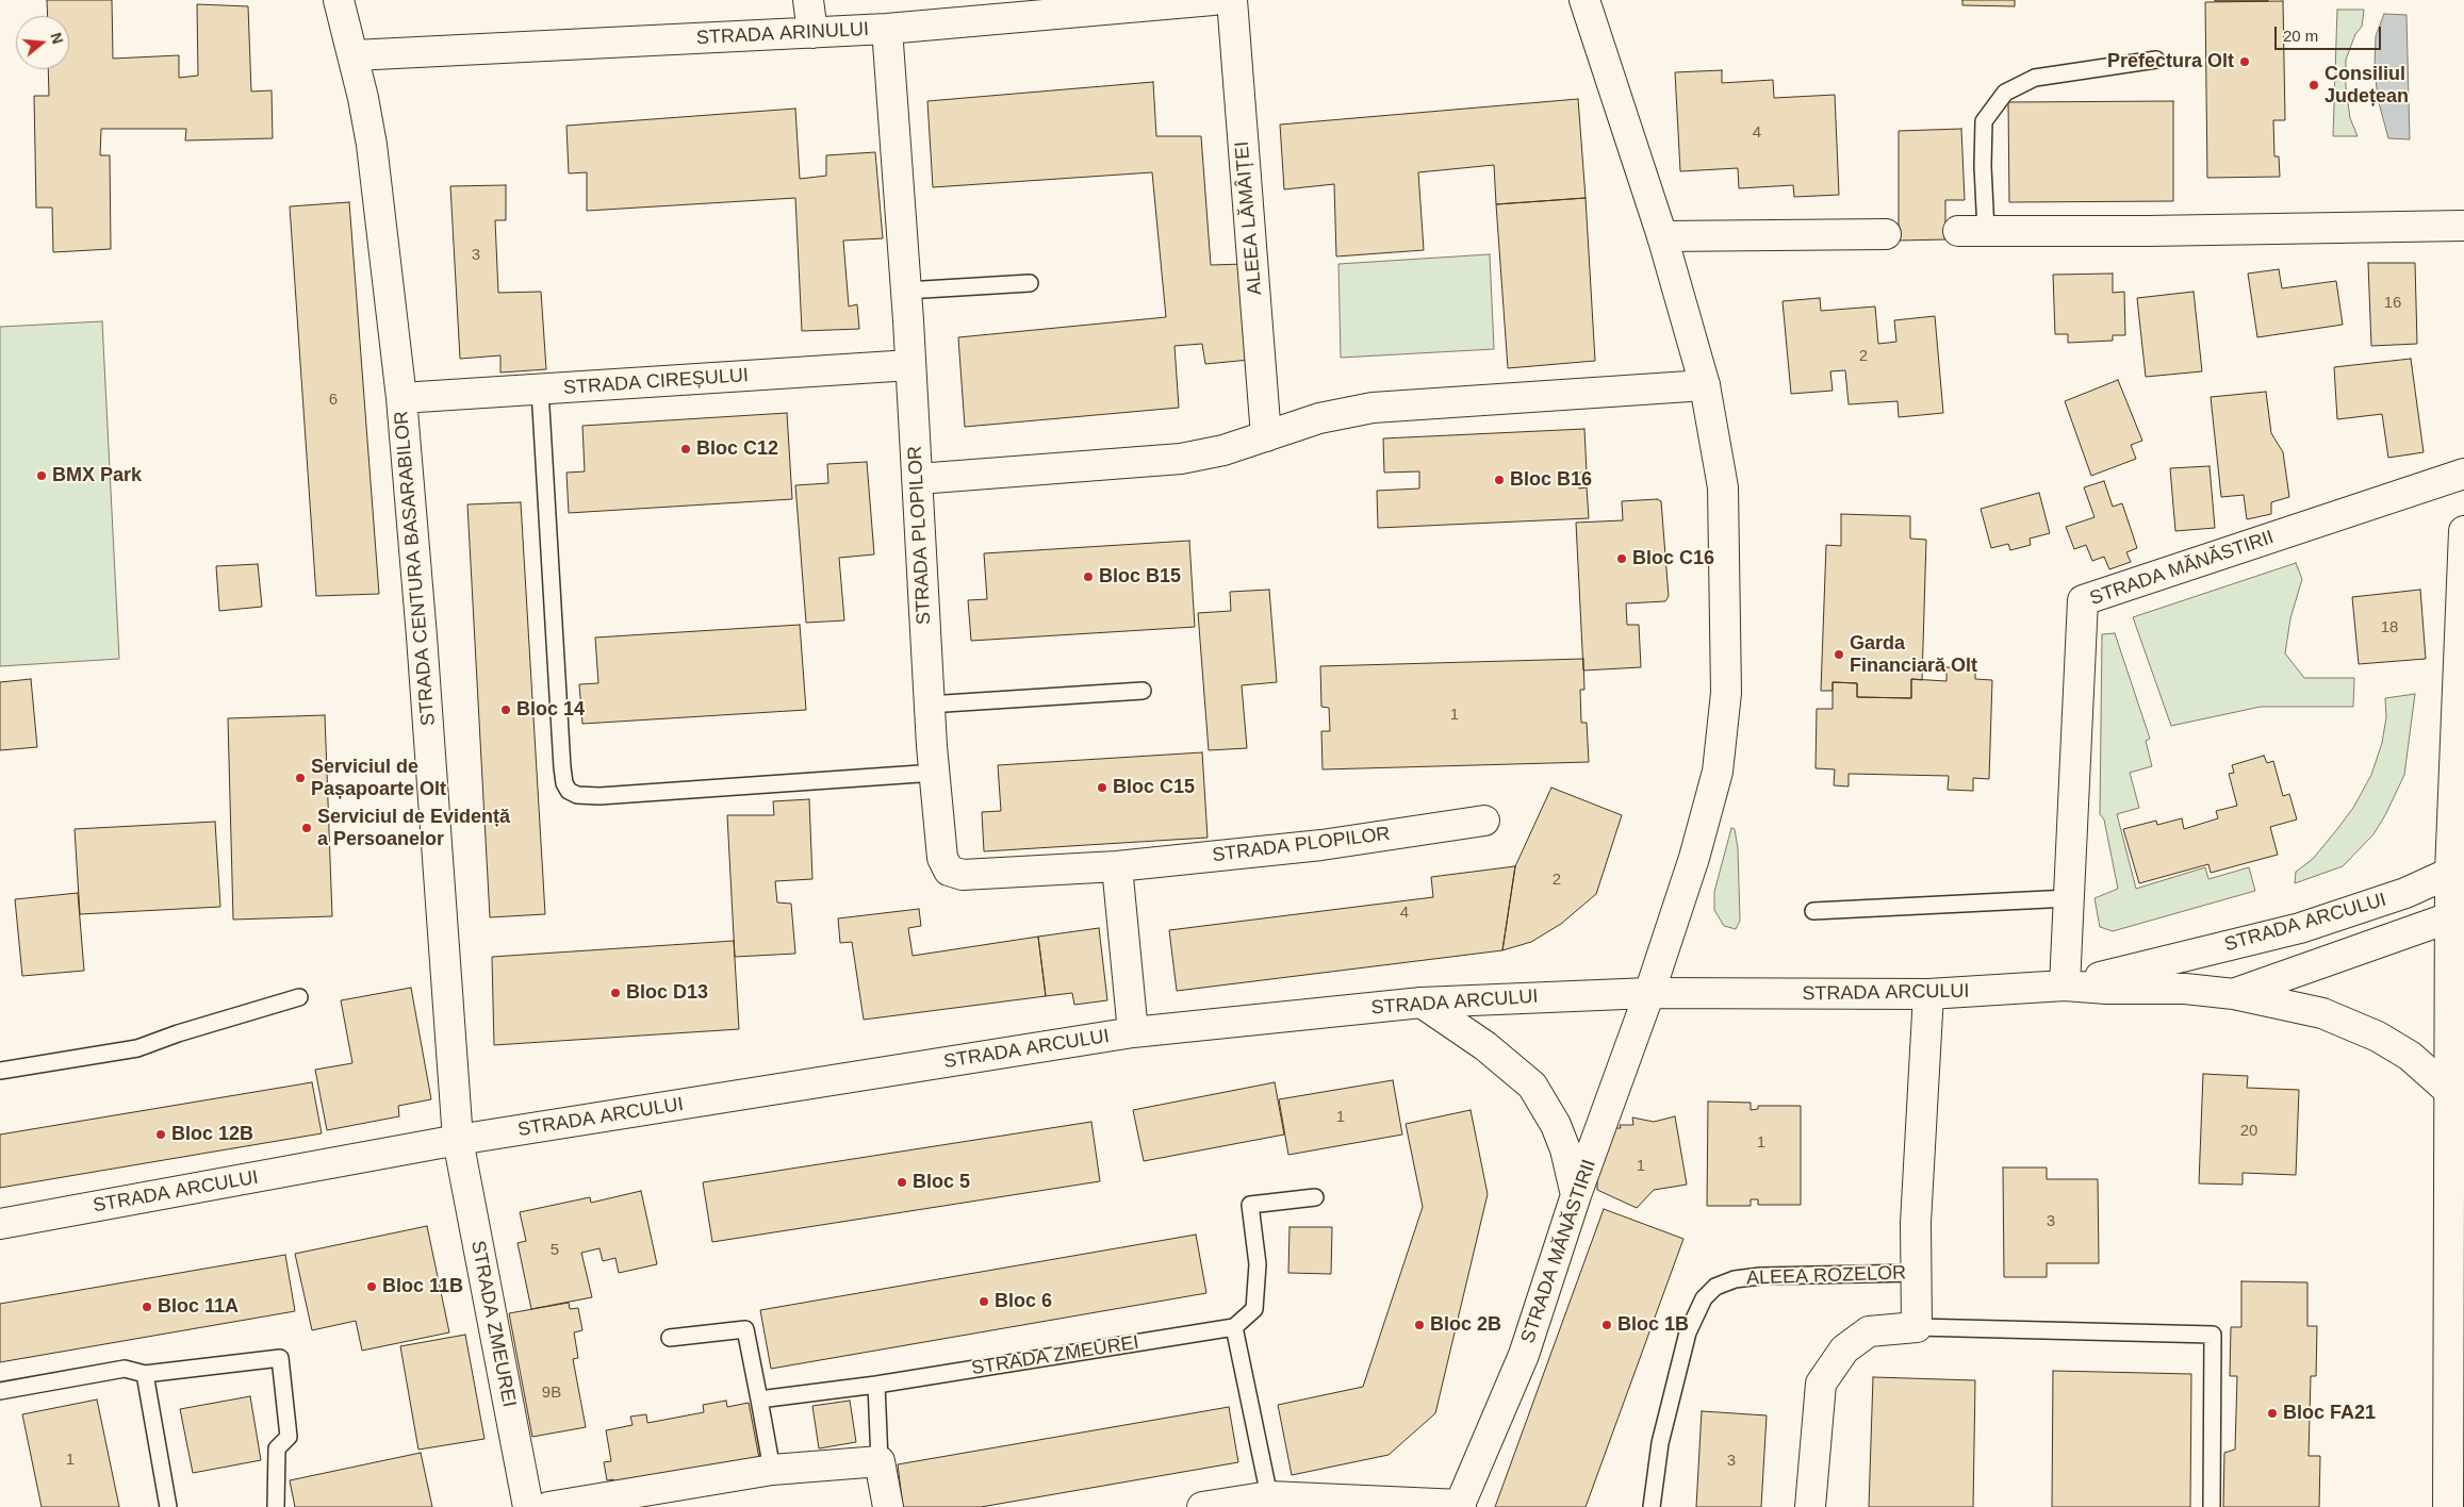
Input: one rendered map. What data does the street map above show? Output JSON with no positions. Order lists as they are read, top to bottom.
{
  "streets": {
    "street": [
      "STRADA ARINULUI",
      "ALEEA LĂMÂIȚEI",
      "STRADA CIREȘULUI",
      "STRADA PLOPILOR",
      "STRADA CENTURA BASARABILOR",
      "STRADA MĂNĂSTIRII",
      "STRADA ARCULUI",
      "ALEEA ROZELOR",
      "STRADA ZMEUREI"
    ]
  },
  "crossings": [
    ["STRADA ARINULUI", "STRADA PLOPILOR"],
    ["STRADA ARINULUI", "STRADA CENTURA BASARABILOR"],
    ["STRADA CIREȘULUI", "STRADA PLOPILOR"],
    ["STRADA CIREȘULUI", "STRADA CENTURA BASARABILOR"],
    ["STRADA CENTURA BASARABILOR", "STRADA ARCULUI"],
    ["STRADA CENTURA BASARABILOR", "STRADA ZMEUREI"],
    ["STRADA MĂNĂSTIRII", "STRADA ARCULUI"],
    ["STRADA ARCULUI", "ALEEA ROZELOR"],
    ["STRADA ARCULUI", "STRADA ZMEUREI"]
  ],
  "places": [
    "Prefectura Olt",
    "Consiliul Județean",
    "Bloc C12",
    "BMX Park",
    "Bloc B16",
    "Bloc C16",
    "Bloc B15",
    "Garda Financiară Olt",
    "Bloc 14",
    "Serviciul de Pașapoarte Olt",
    "Bloc C15",
    "Serviciul de Evidență a Persoanelor",
    "Bloc D13",
    "Bloc 12B",
    "Bloc 5",
    "Bloc 11B",
    "Bloc 6",
    "Bloc 11A",
    "Bloc 2B",
    "Bloc 1B",
    "Bloc FA21"
  ],
  "house_numbers": [
    "4",
    "3",
    "16",
    "2",
    "6",
    "18",
    "1",
    "2",
    "4",
    "1",
    "20",
    "1",
    "1",
    "3",
    "5",
    "9B",
    "1",
    "3"
  ],
  "scale_bar": "20 m",
  "north": "right"
}
